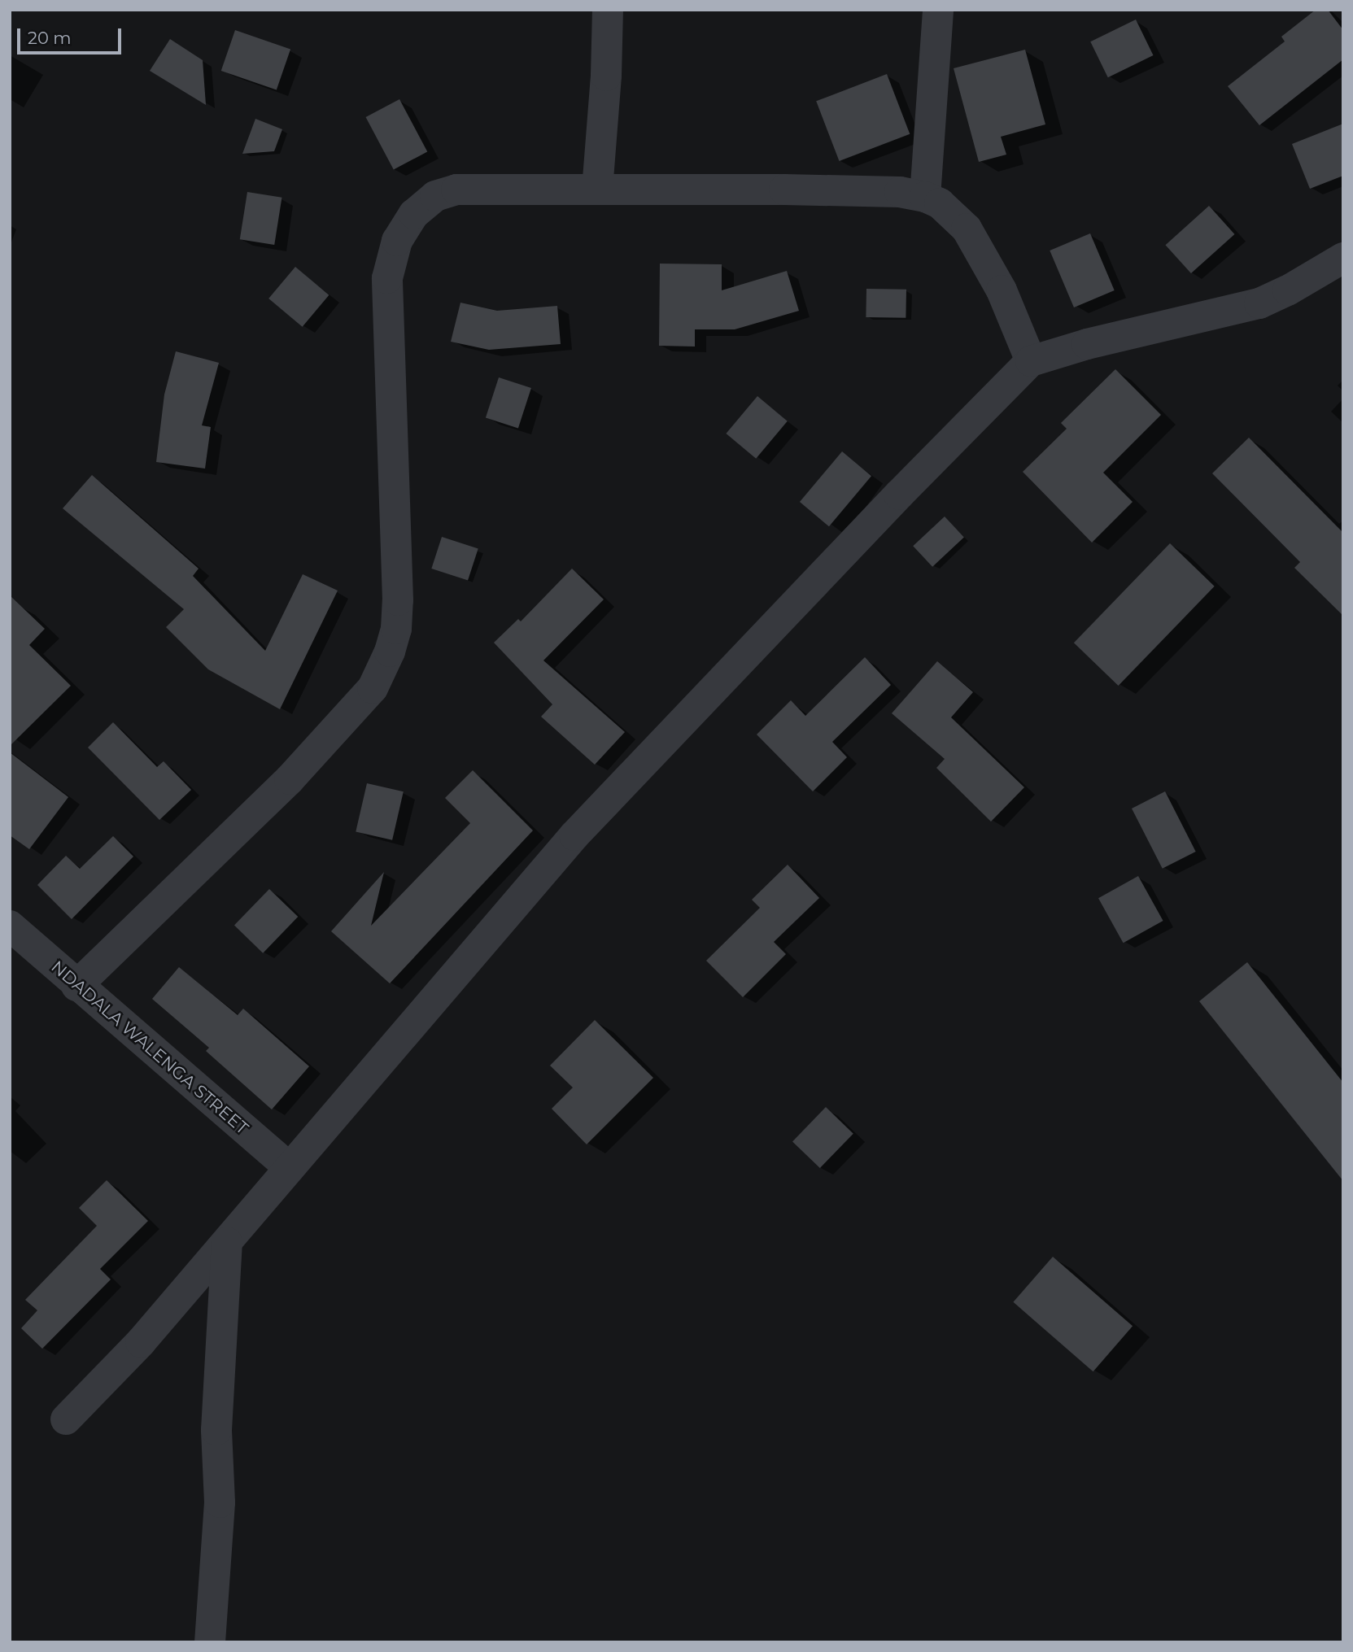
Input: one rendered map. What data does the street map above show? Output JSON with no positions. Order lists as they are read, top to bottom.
{
  "streets": {
    "street": ["NDADALA WALENGA STREET"]
  },
  "scale_bar": "20 m"
}
